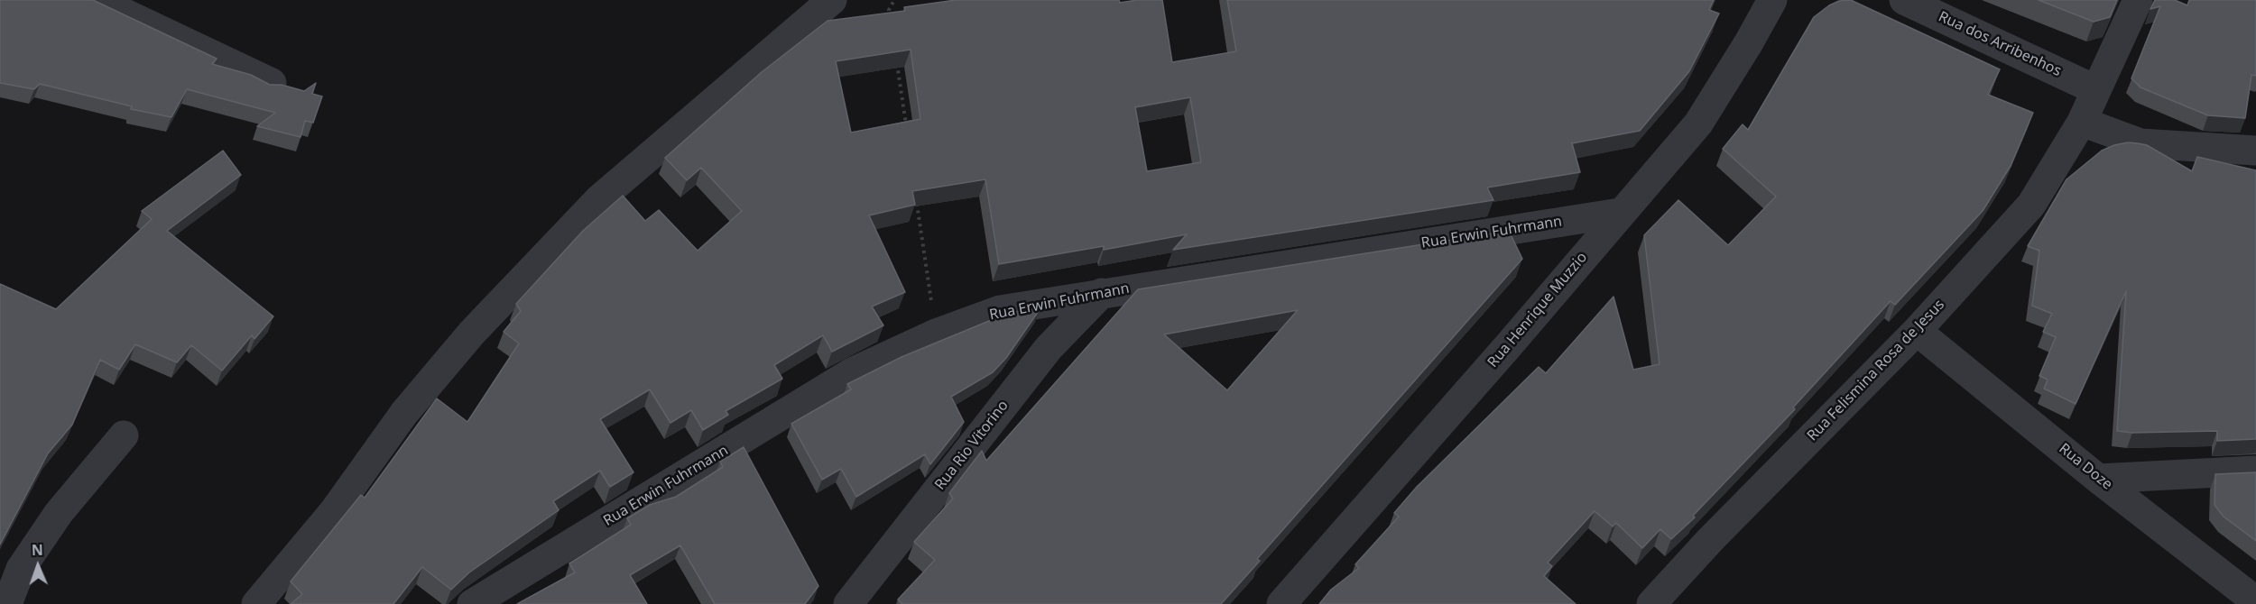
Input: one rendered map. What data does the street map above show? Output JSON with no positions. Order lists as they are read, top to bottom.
{
  "streets": {
    "street": [
      "Rua dos Arribenhos",
      "Rua Erwin Fuhrmann",
      "Rua Henrique Muzzio",
      "Rua Felismina Rosa de Jesus",
      "Rua Rio Vitorino",
      "Rua Doze"
    ]
  },
  "crossings": [
    ["Rua dos Arribenhos", "Rua Felismina Rosa de Jesus"],
    ["Rua Erwin Fuhrmann", "Rua Henrique Muzzio"],
    ["Rua Erwin Fuhrmann", "Rua Rio Vitorino"],
    ["Rua Felismina Rosa de Jesus", "Rua Doze"]
  ],
  "north": "top"
}
